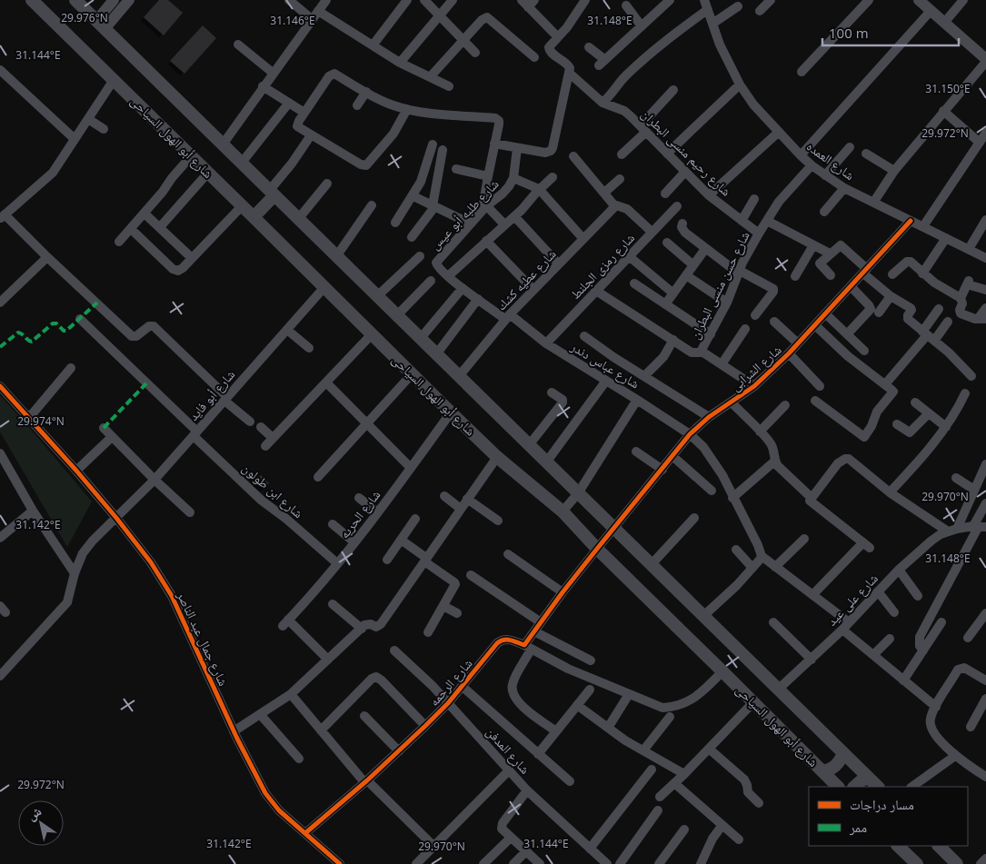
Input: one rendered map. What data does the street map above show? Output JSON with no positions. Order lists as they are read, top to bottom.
{
  "streets": {
    "main road": ["شارع أبو الهول السياحى"],
    "street": [
      "شارع رحيم منسى البطران",
      "شارع العمده",
      "شارع طلبه أبو عيس",
      "شارع رمزى الجلنط",
      "شارع عطيه كشك",
      "شارع حسن منسى البطران",
      "شارع عباس دندر",
      "شارع الشرابى",
      "شارع أبو فايد",
      "شارع ابن طولون",
      "شارع الحريه",
      "شارع على عيد",
      "شارع جمال عبد الناصر",
      "شارع الرحمه",
      "شارع المدفن"
    ]
  },
  "crossings": [
    ["شارع أبو الهول السياحى", "شارع الشرابى"],
    ["شارع أبو الهول السياحى", "شارع أبو فايد"],
    ["شارع أبو الهول السياحى", "شارع الحريه"],
    ["شارع رحيم منسى البطران", "شارع حسن منسى البطران"],
    ["شارع العمده", "شارع حسن منسى البطران"],
    ["شارع العمده", "شارع الشرابى"],
    ["شارع طلبه أبو عيس", "شارع عطيه كشك"],
    ["شارع طلبه أبو عيس", "شارع عباس دندر"],
    ["شارع رمزى الجلنط", "شارع عباس دندر"],
    ["شارع عطيه كشك", "شارع عباس دندر"],
    ["شارع عباس دندر", "شارع الشرابى"],
    ["شارع أبو فايد", "شارع ابن طولون"],
    ["شارع أبو فايد", "شارع جمال عبد الناصر"],
    ["شارع ابن طولون", "شارع الحريه"],
    ["شارع جمال عبد الناصر", "شارع الرحمه"],
    ["شارع الرحمه", "شارع المدفن"]
  ],
  "legend": ["مسار دراجات", "ممر"],
  "scale_bar": "100 m",
  "north": "top left",
  "coordinates": [
    "29.976°N",
    "31.146°E",
    "31.148°E",
    "31.144°E",
    "31.150°E",
    "29.972°N",
    "29.974°N",
    "29.970°N",
    "31.142°E"
  ]
}
